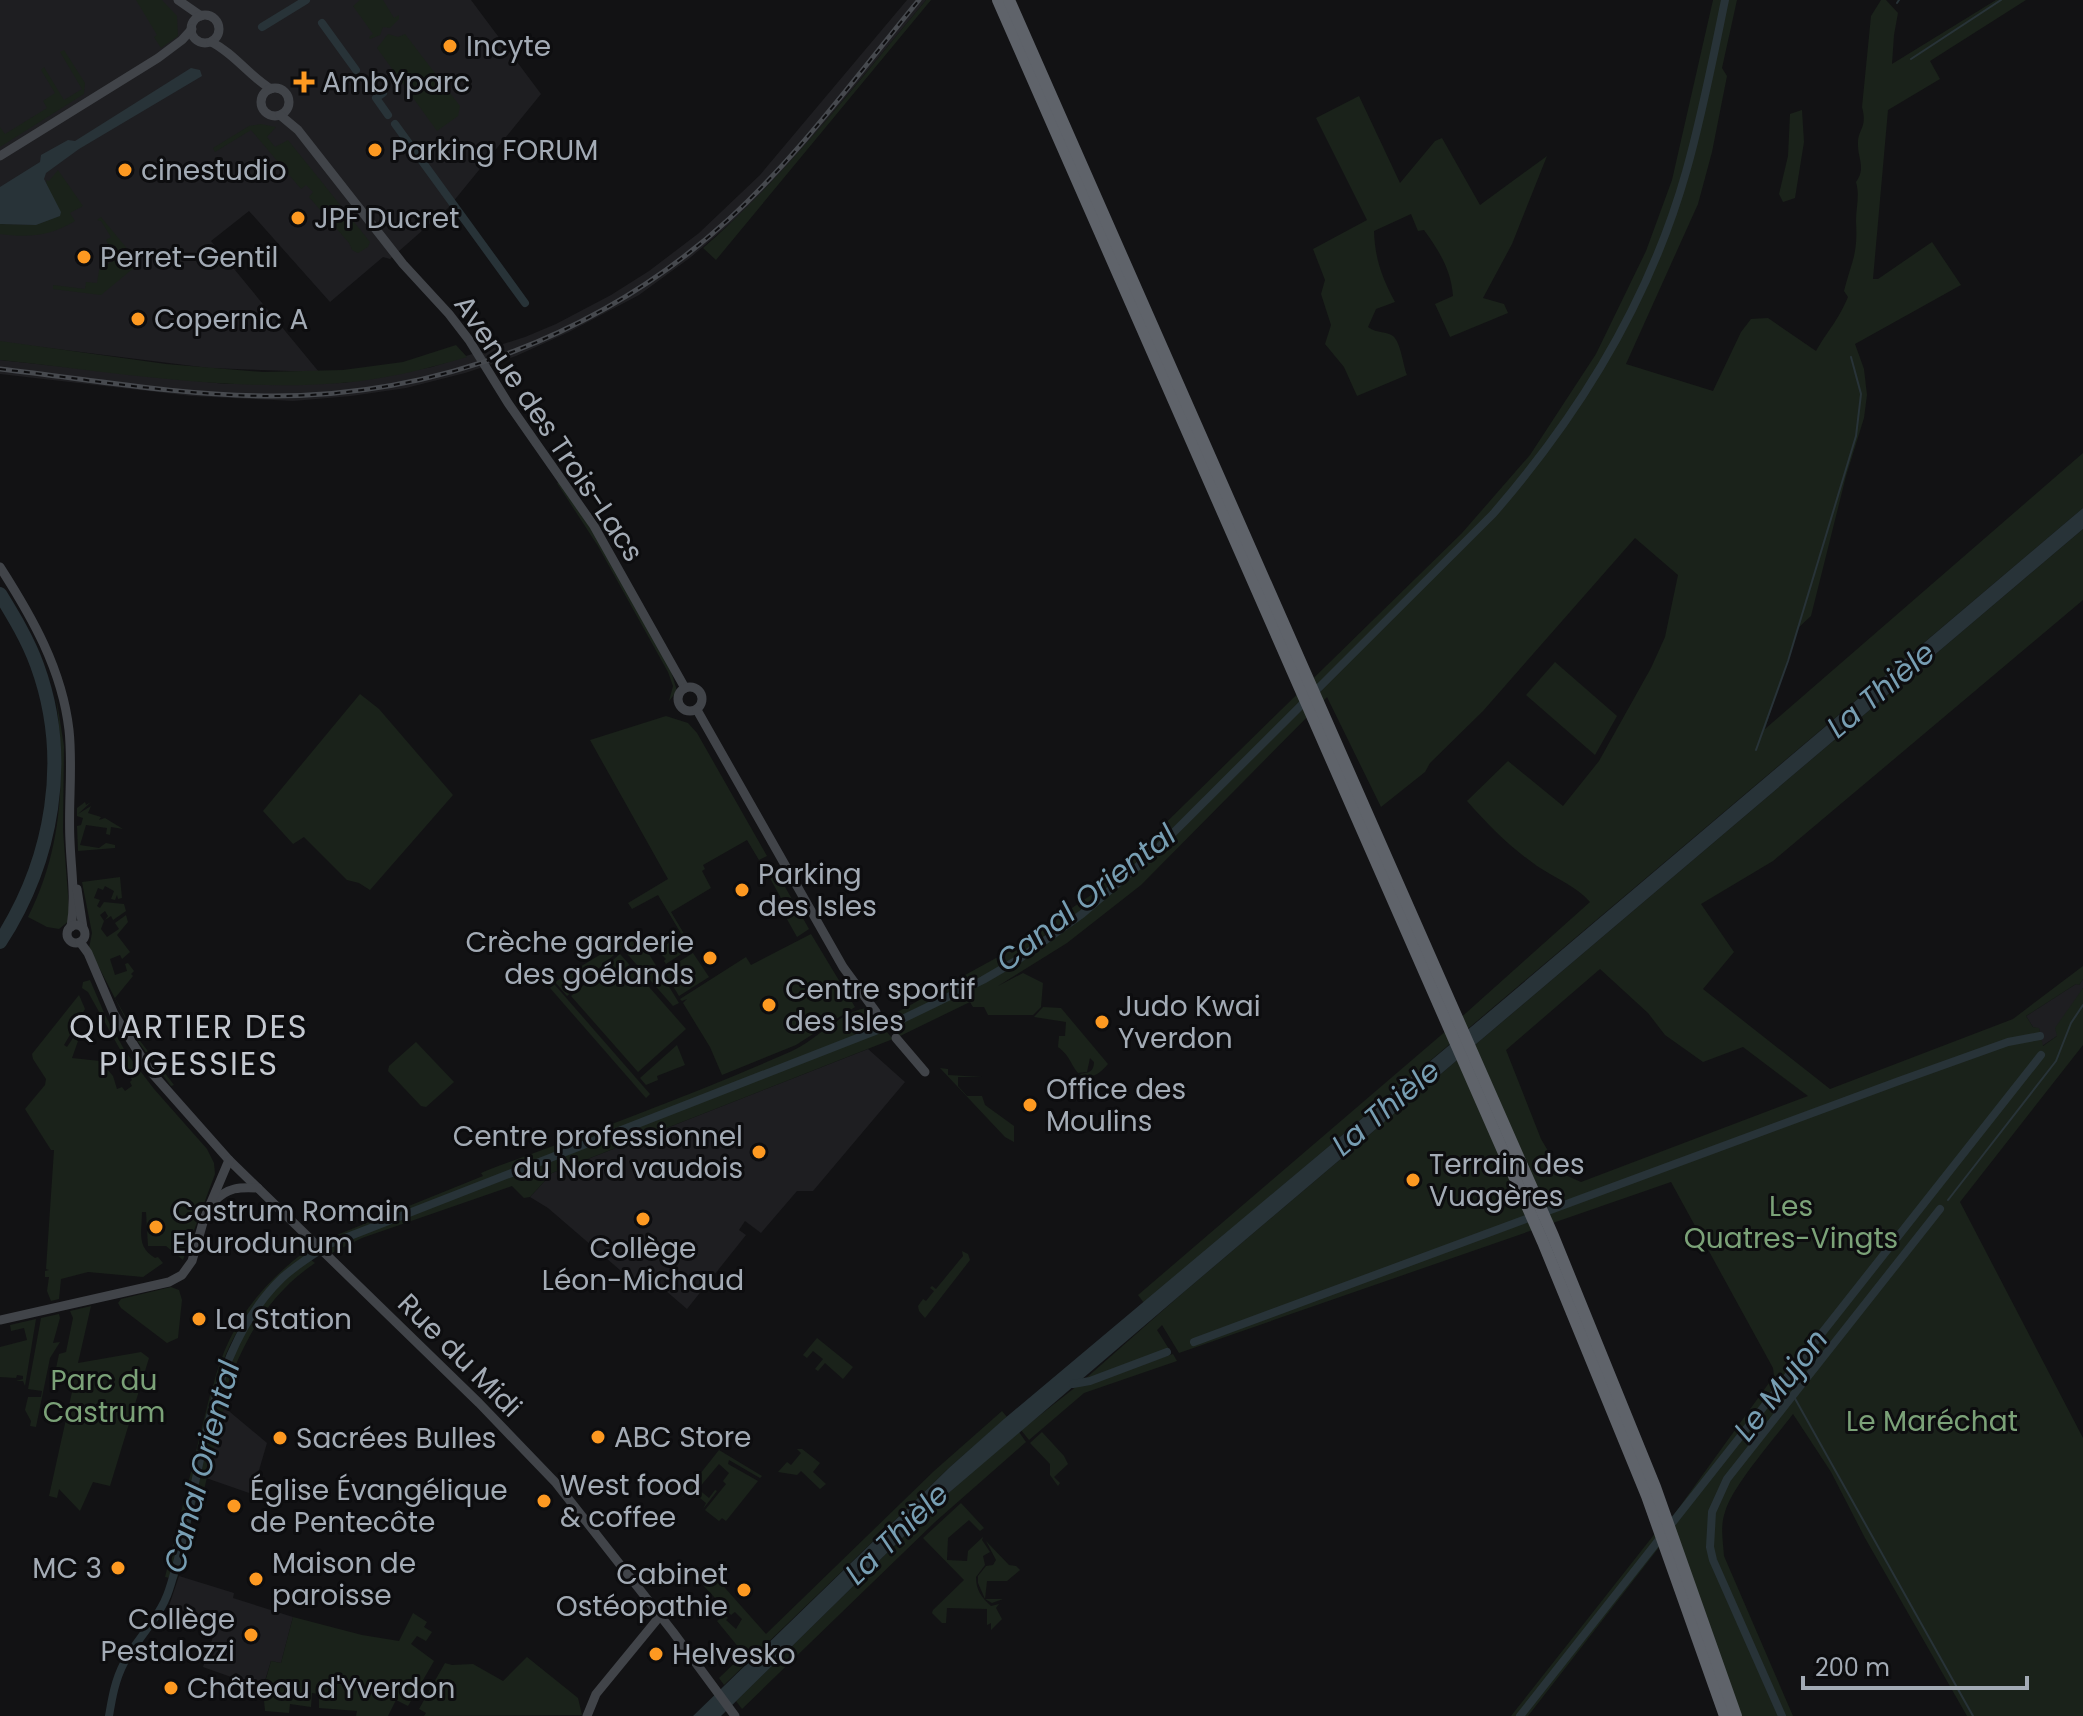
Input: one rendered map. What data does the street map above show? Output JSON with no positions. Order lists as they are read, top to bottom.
{
  "streets": {
    "street": ["Avenue des Trois-Lacs", "Rue du Midi"]
  },
  "districts": ["QUARTIER DES PUGESSIES"],
  "water": ["La Thièle", "Canal Oriental", "Le Mujon"],
  "parks": ["Les Quatres-Vingts", "Parc du Castrum", "Le Maréchat"],
  "places": {
    "other": [
      "Incyte",
      "Parking FORUM",
      "cinestudio",
      "JPF Ducret",
      "Perret-Gentil",
      "Copernic A",
      "Parking des Isles",
      "Crèche garderie des goélands",
      "Centre sportif des Isles",
      "Judo Kwai Yverdon",
      "Office des Moulins",
      "Centre professionnel du Nord vaudois",
      "Terrain des Vuagères",
      "Collège Léon-Michaud",
      "Castrum Romain Eburodunum",
      "La Station",
      "ABC Store",
      "Sacrées Bulles",
      "West food & coffee",
      "Église Évangélique de Pentecôte",
      "MC 3",
      "Maison de paroisse",
      "Cabinet Ostéopathie",
      "Collège Pestalozzi",
      "Helvesko",
      "Château d'Yverdon"
    ],
    "health": ["AmbYparc"]
  },
  "scale_bar": "200 m"
}
